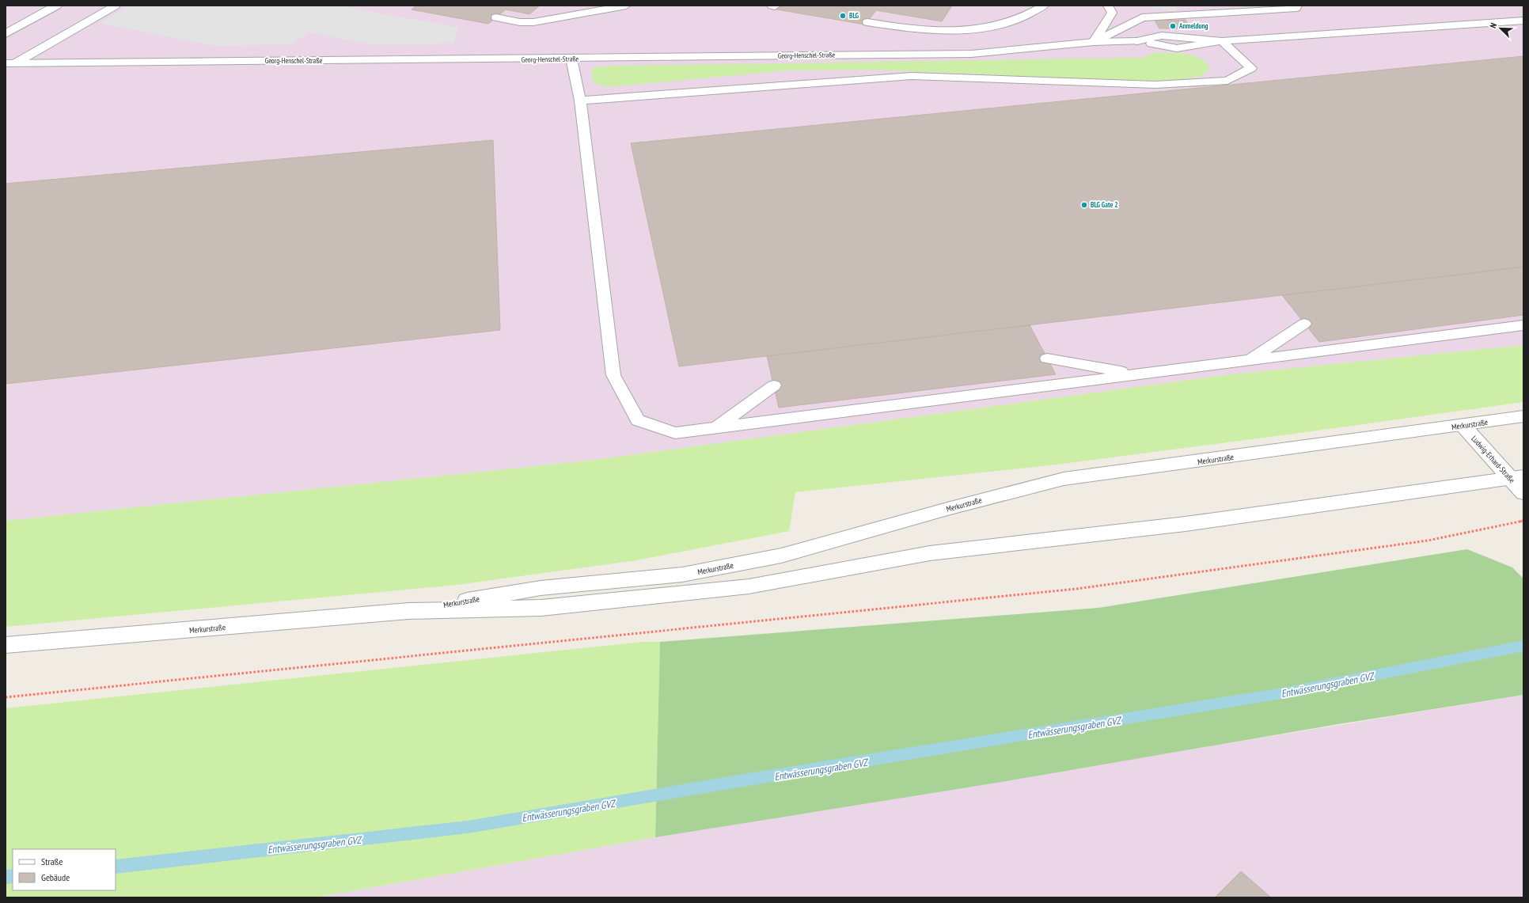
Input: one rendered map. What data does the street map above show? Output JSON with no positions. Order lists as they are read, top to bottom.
{
  "streets": {
    "street": ["Georg-Henschel-Straße", "Merkurstraße", "Ludwig-Erhard-Straße"]
  },
  "crossings": [
    ["Merkurstraße", "Ludwig-Erhard-Straße"]
  ],
  "water": ["Entwässerungsgraben GVZ"],
  "places": ["BLG", "Anmeldung", "BLG Gate 2"],
  "legend": ["Straße", "Gebäude"],
  "north": "top left"
}
